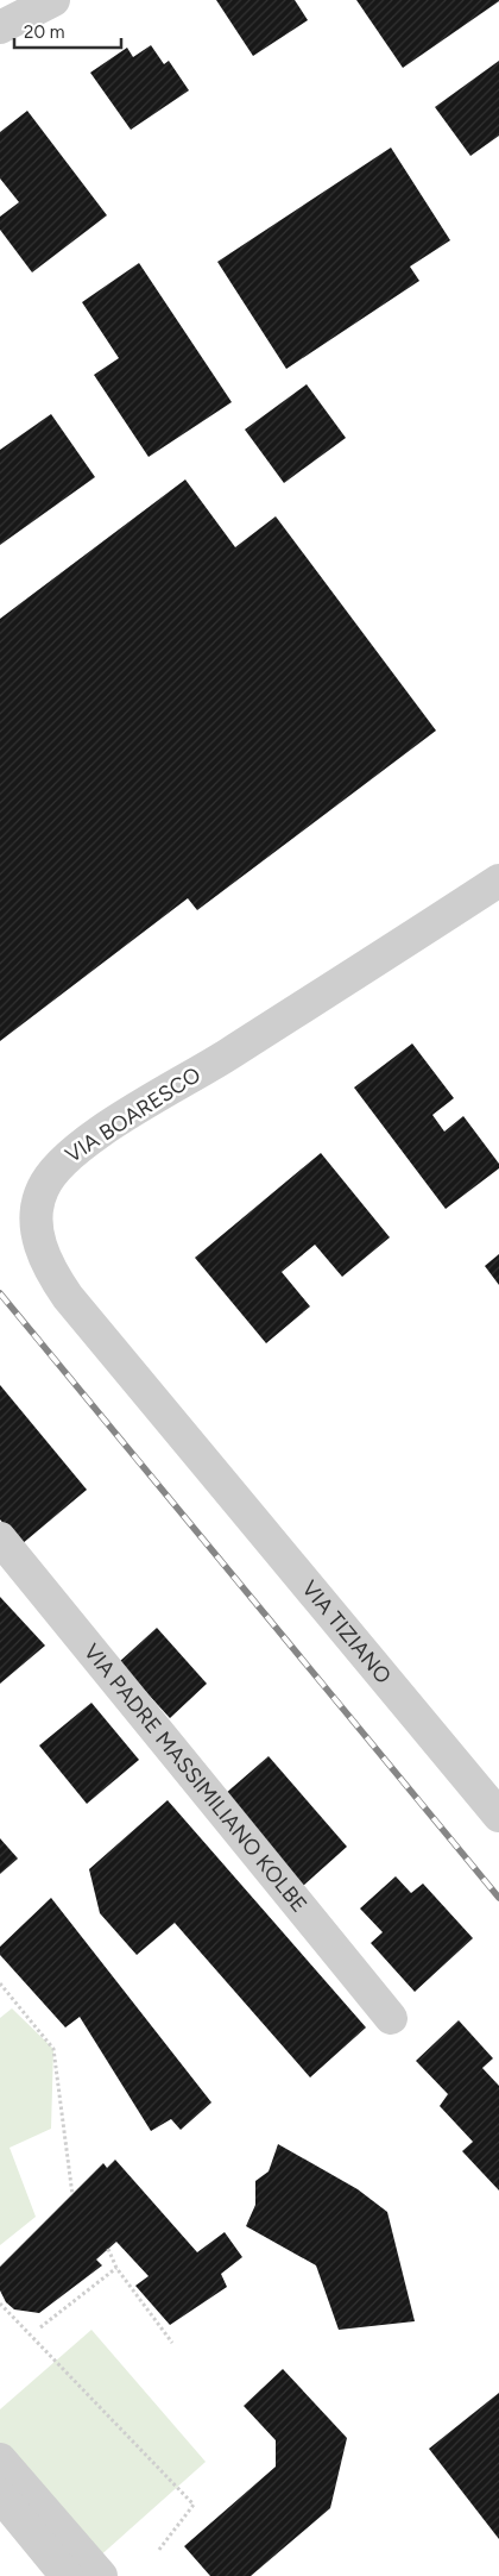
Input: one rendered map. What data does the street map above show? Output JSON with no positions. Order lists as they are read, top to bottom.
{
  "streets": {
    "street": ["VIA BOARESCO", "VIA TIZIANO", "VIA PADRE MASSIMILIANO KOLBE"]
  },
  "crossings": [
    ["VIA BOARESCO", "VIA TIZIANO"]
  ],
  "scale_bar": "20 m"
}
